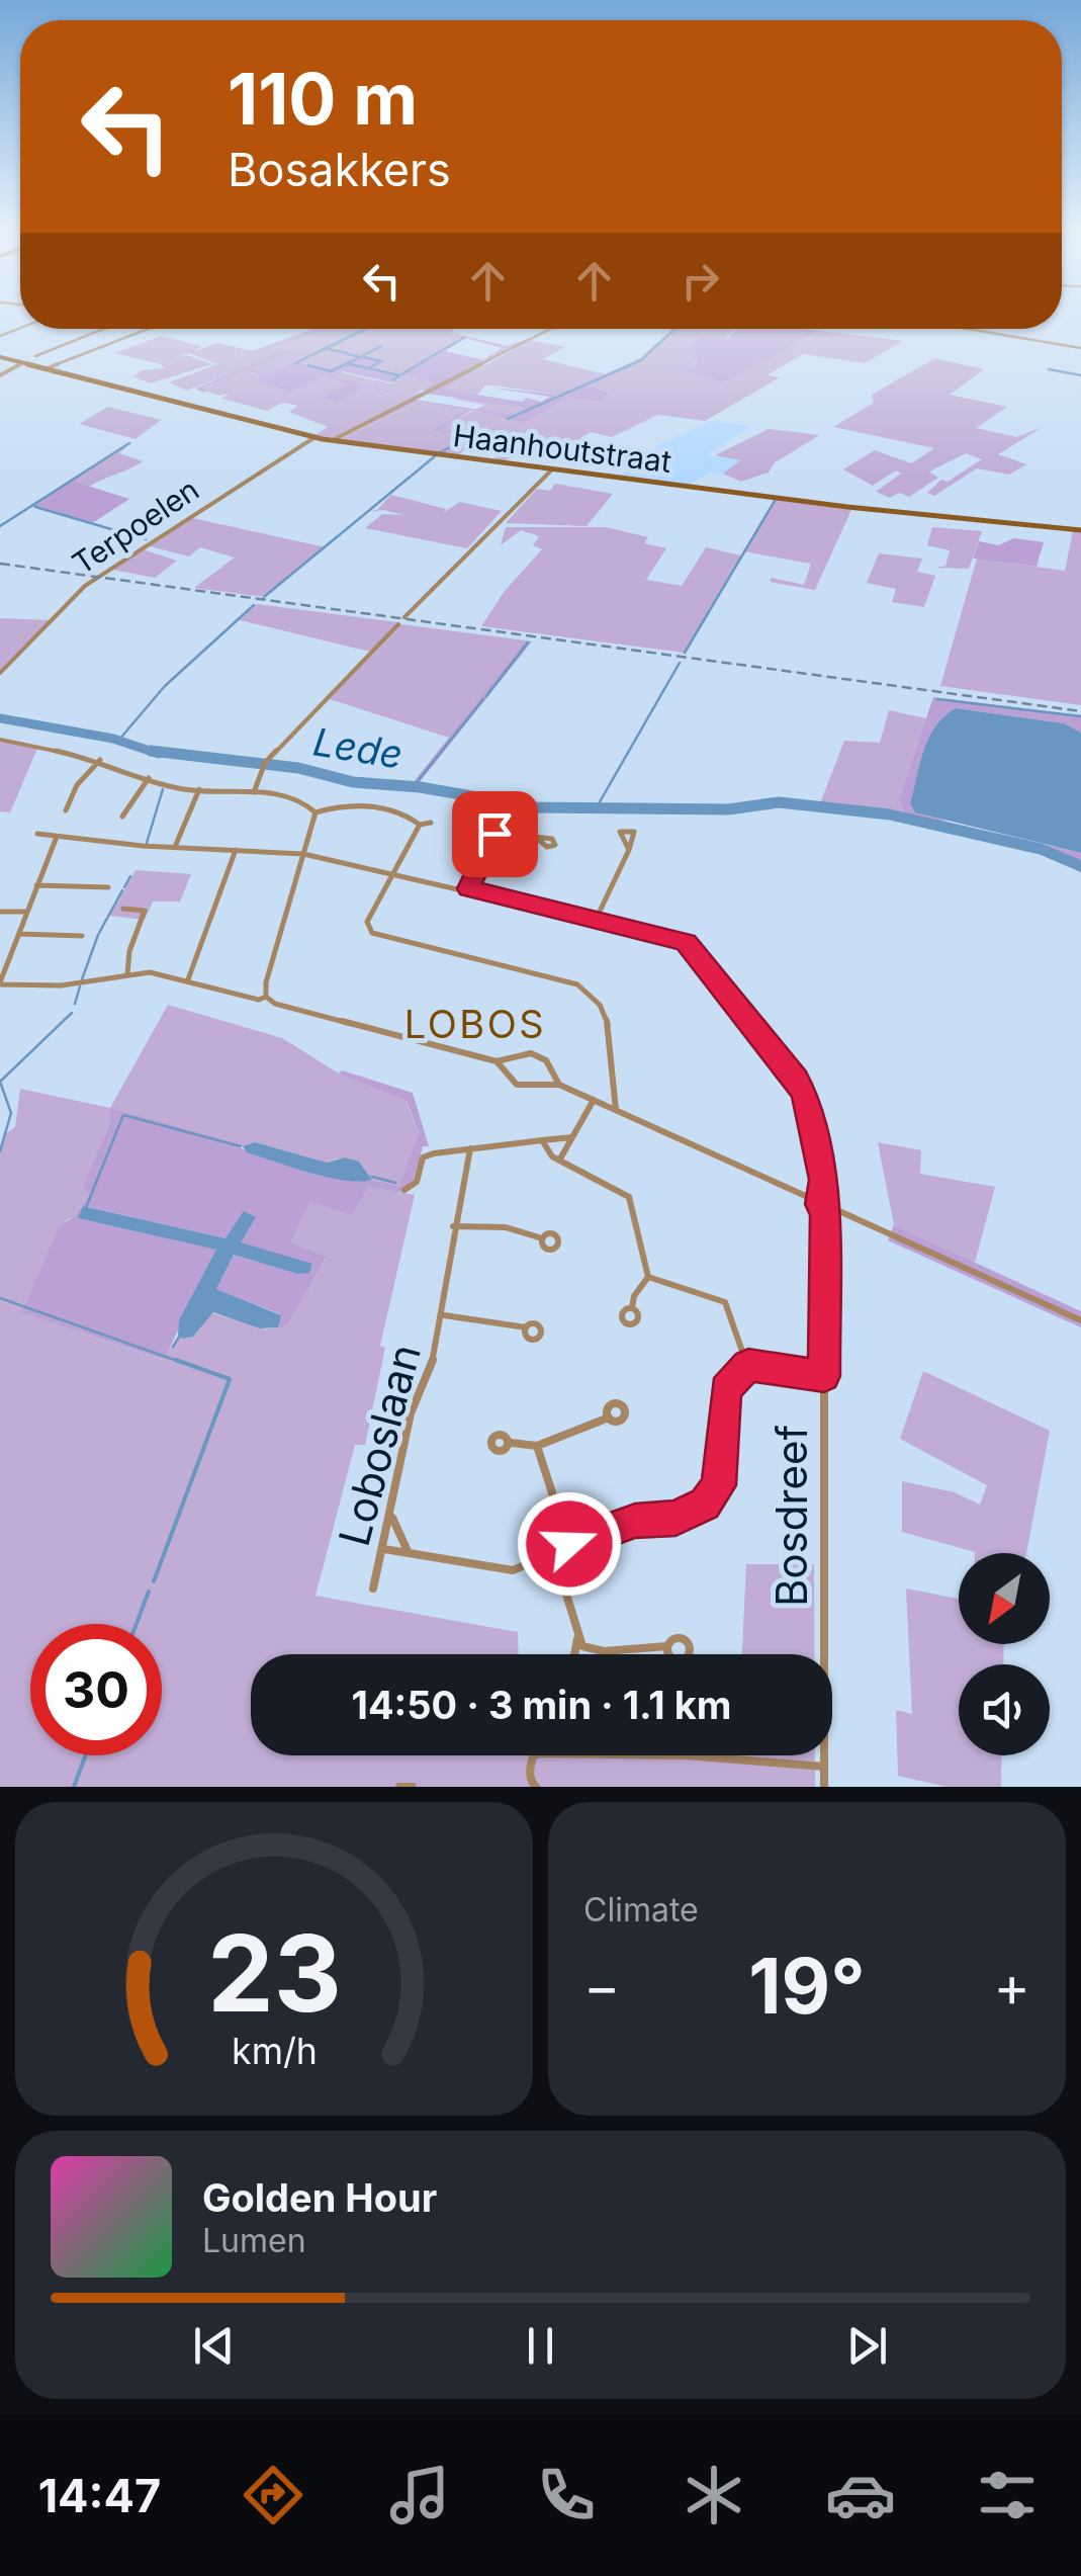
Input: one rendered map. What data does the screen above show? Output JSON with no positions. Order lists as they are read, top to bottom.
{
  "streets": {
    "street": [
      "Haanhoutstraat",
      "Terpoelen",
      "Loboslaan",
      "Bosdreef"
    ]
  },
  "crossings": [
    ["Haanhoutstraat", "Terpoelen"]
  ],
  "districts": ["LOBOS"],
  "water": ["Lede"],
  "north": "bottom left",
  "page": {
    "turn": ["110 m", "Bosakkers"],
    "limit": "30",
    "trip": "14:50 · 3 min · 1.1 km",
    "tile": "Climate",
    "heat": ["−", "19°", "+"],
    "song": ["Golden Hour", "Lumen"],
    "tabs": "14:47",
    "gauge": ["23", "km/h"]
  }
}
